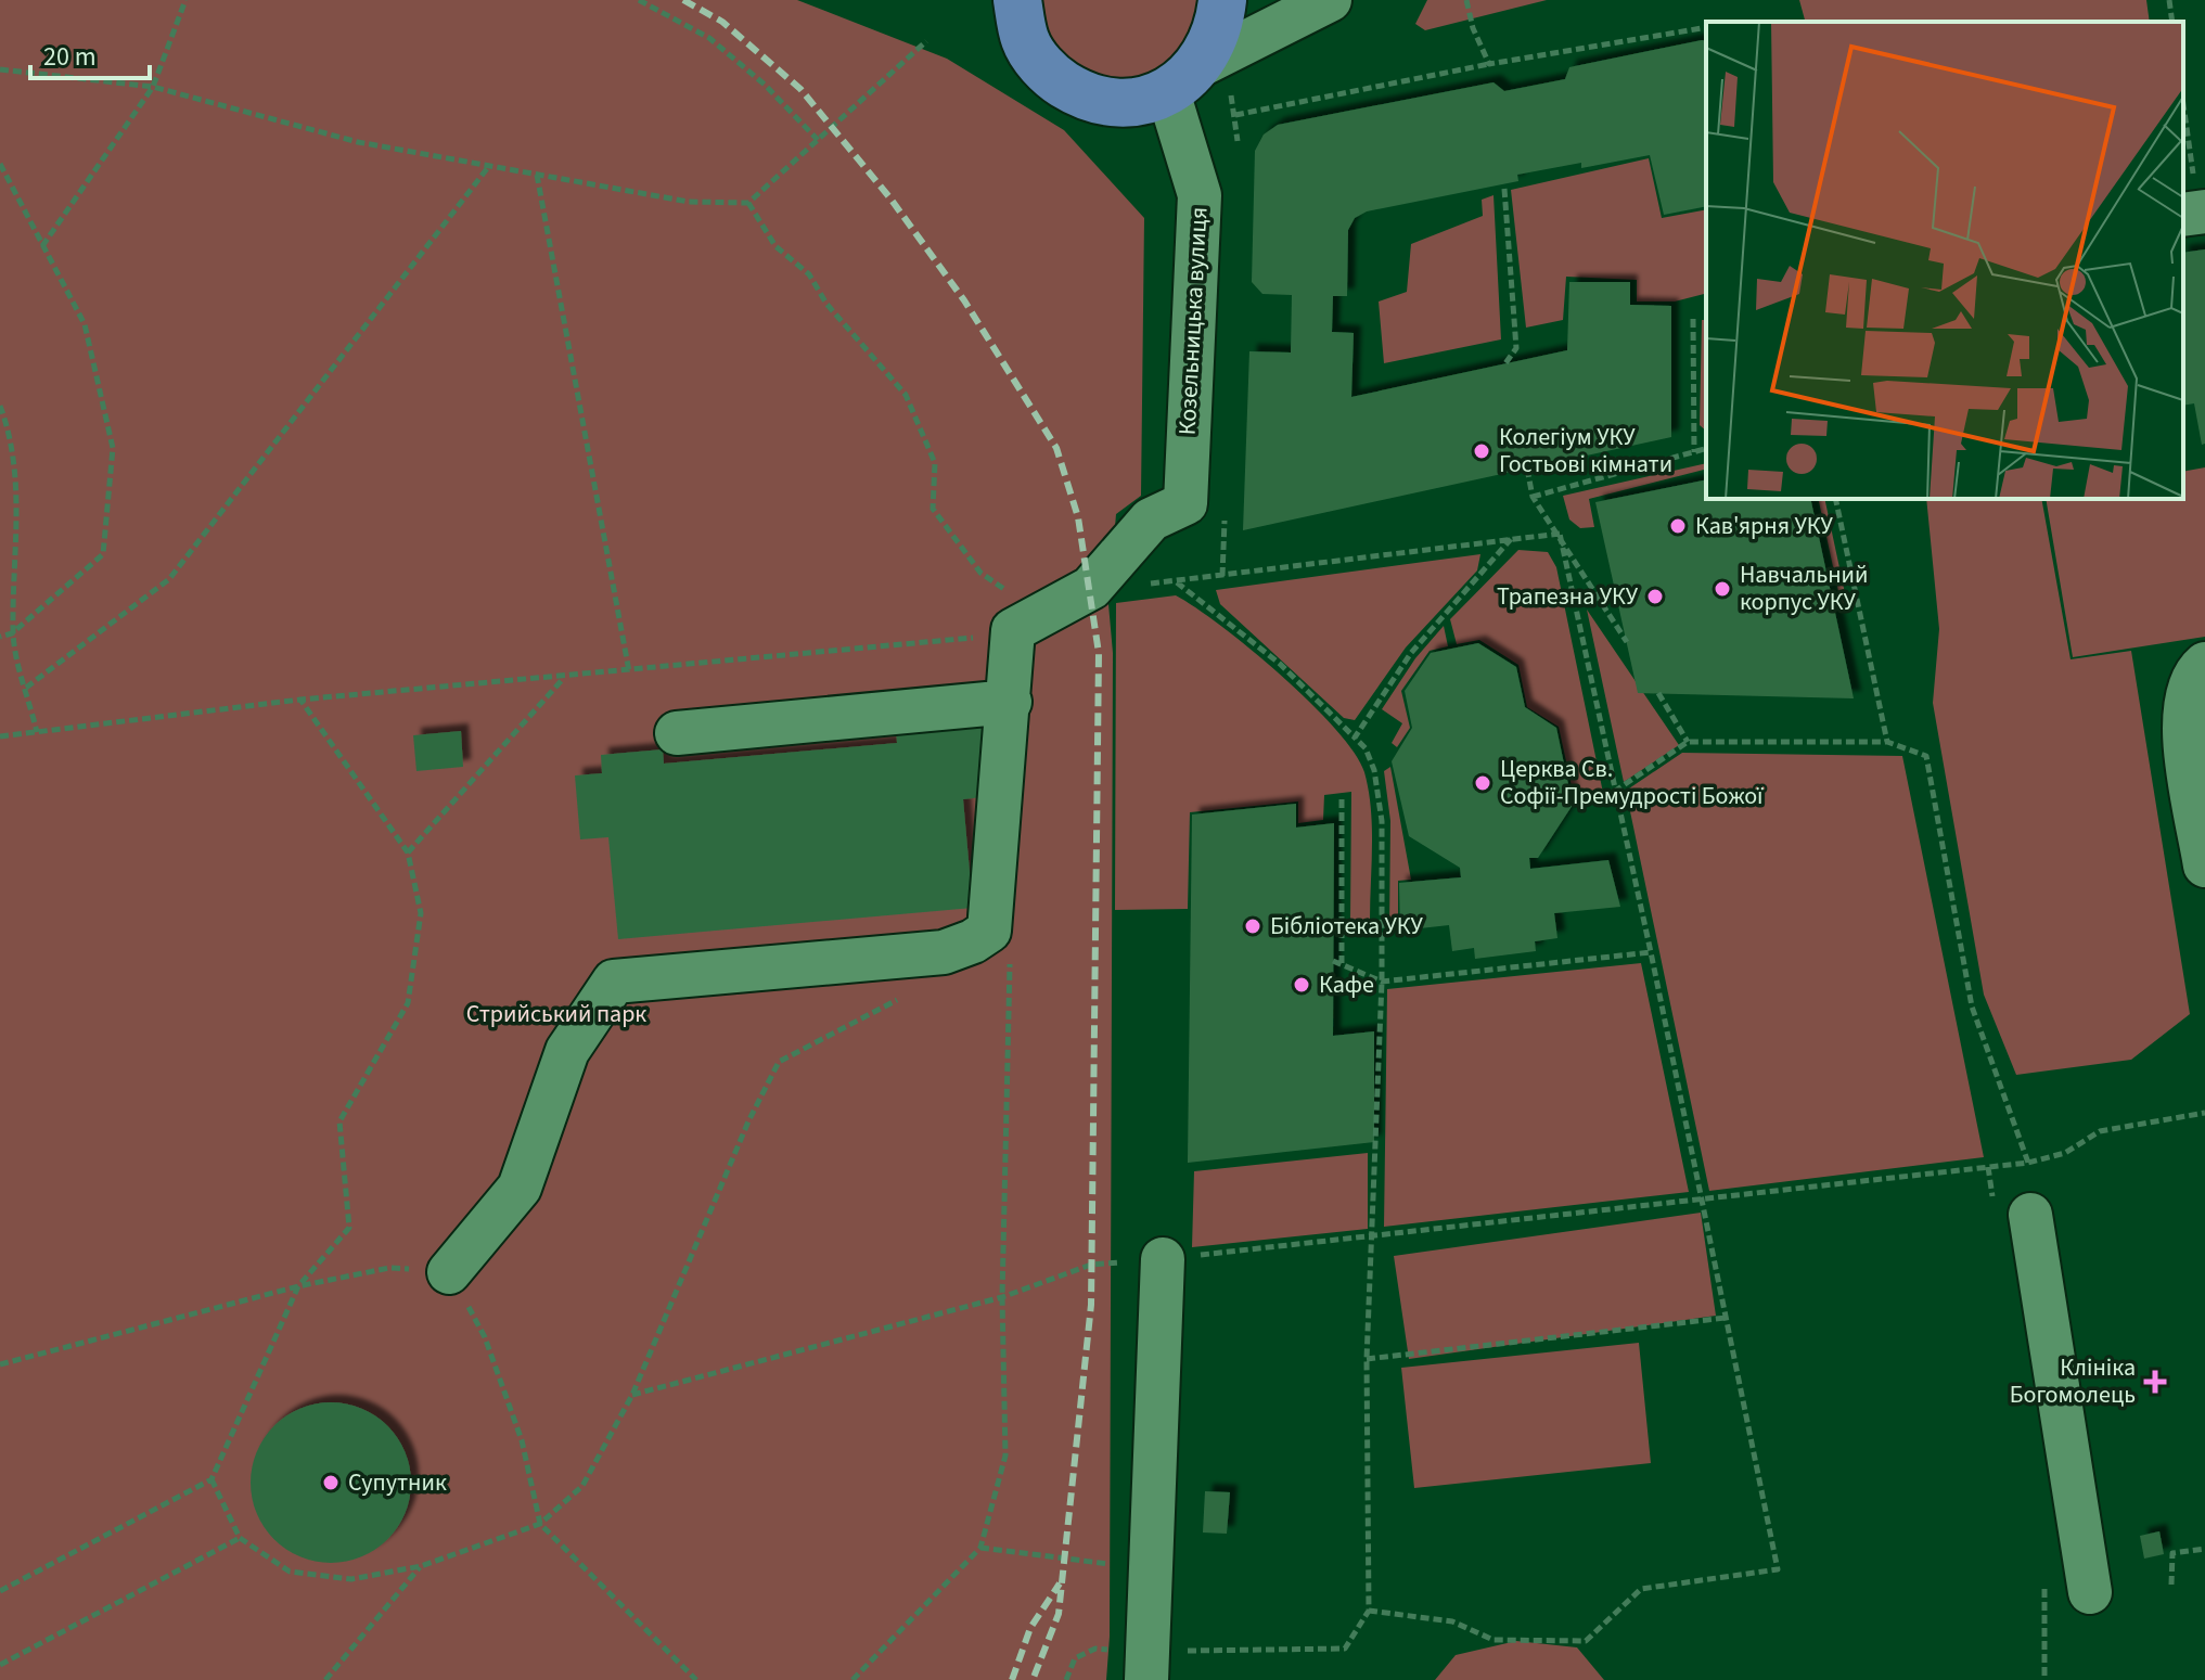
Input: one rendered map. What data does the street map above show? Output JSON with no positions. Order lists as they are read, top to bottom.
{
  "streets": {
    "lane": ["Козельницька вулиця"]
  },
  "parks": ["Стрийський парк"],
  "places": {
    "other": [
      "Колегіум УКУ Гостьові кімнати",
      "Кав'ярня УКУ",
      "Навчальний корпус УКУ",
      "Трапезна УКУ",
      "Церква Св. Софії-Премудрості Божої",
      "Бібліотека УКУ",
      "Кафе",
      "Супутник"
    ],
    "health": ["Клініка Богомолець"]
  },
  "scale_bar": "20 m"
}
